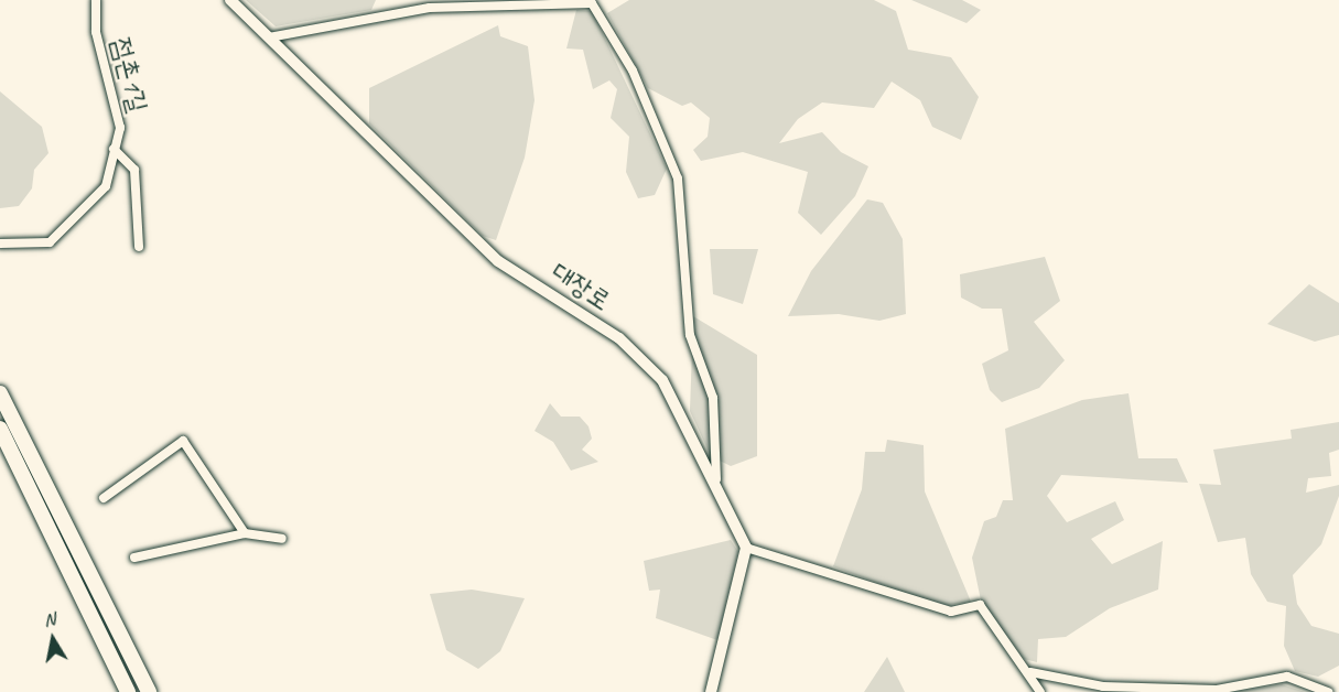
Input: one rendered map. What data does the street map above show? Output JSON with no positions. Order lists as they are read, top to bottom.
{
  "streets": {
    "street": ["점촌1길", "대장로"]
  },
  "north": "top"
}
